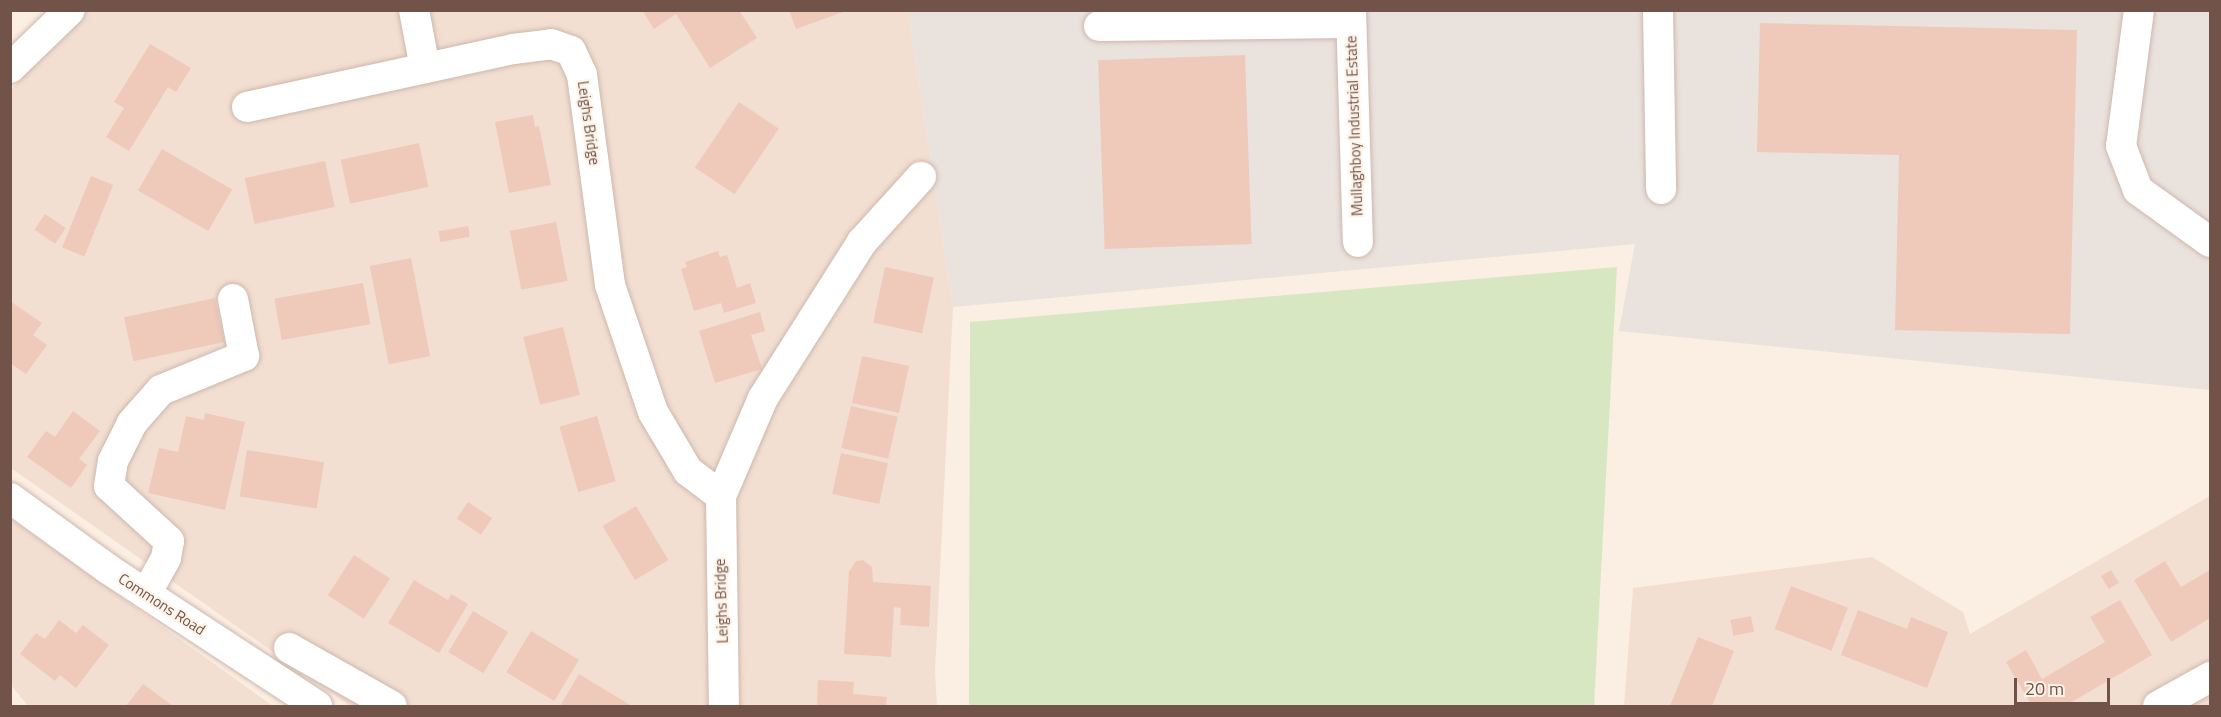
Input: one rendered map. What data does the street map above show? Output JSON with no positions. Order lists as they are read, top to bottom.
{
  "streets": {
    "street": ["Leighs Bridge", "Mullaghboy Industrial Estate", "Commons Road"]
  },
  "scale_bar": "20 m"
}
